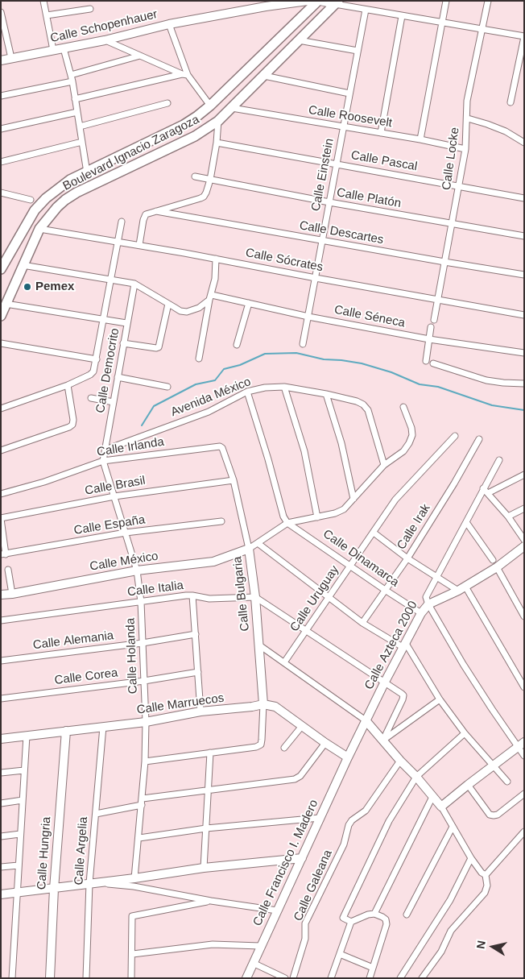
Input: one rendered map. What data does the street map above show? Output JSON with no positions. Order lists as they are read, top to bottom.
{
  "streets": {
    "main road": ["Boulevard Ignacio Zaragoza"],
    "street": [
      "Calle Schopenhauer",
      "Calle Roosevelt",
      "Calle Locke",
      "Calle Pascal",
      "Calle Einstein",
      "Calle Platón",
      "Calle Descartes",
      "Calle Sócrates",
      "Calle Séneca",
      "Calle Democrito",
      "Avenida México",
      "Calle Irlanda",
      "Calle Brasil",
      "Calle España",
      "Calle Irak",
      "Calle Dinamarca",
      "Calle México",
      "Calle Italia",
      "Calle Bulgaria",
      "Calle Uruguay",
      "Calle Alemania",
      "Calle Azteca 2000",
      "Calle Holanda",
      "Calle Corea",
      "Calle Marruecos",
      "Calle Argelia",
      "Calle Hungria",
      "Calle Francisco I. Madero",
      "Calle Galeana"
    ]
  },
  "crossings": [
    ["Calle Roosevelt", "Boulevard Ignacio Zaragoza"],
    ["Calle Roosevelt", "Calle Locke"],
    ["Calle Roosevelt", "Calle Einstein"],
    ["Boulevard Ignacio Zaragoza", "Calle Sócrates"],
    ["Calle Locke", "Calle Pascal"],
    ["Calle Locke", "Calle Platón"],
    ["Calle Locke", "Calle Descartes"],
    ["Calle Locke", "Calle Sócrates"],
    ["Calle Pascal", "Calle Einstein"],
    ["Calle Einstein", "Calle Platón"],
    ["Calle Einstein", "Calle Descartes"],
    ["Calle Einstein", "Calle Sócrates"],
    ["Calle Einstein", "Calle Séneca"],
    ["Calle Democrito", "Avenida México"],
    ["Calle Democrito", "Calle Irlanda"],
    ["Calle Democrito", "Calle Holanda"],
    ["Calle Irlanda", "Calle Bulgaria"],
    ["Calle Irlanda", "Calle Holanda"],
    ["Calle Brasil", "Calle Bulgaria"],
    ["Calle Brasil", "Calle Holanda"],
    ["Calle España", "Calle Holanda"],
    ["Calle Irak", "Calle Dinamarca"],
    ["Calle Dinamarca", "Calle Uruguay"],
    ["Calle Dinamarca", "Calle Azteca 2000"],
    ["Calle México", "Calle Bulgaria"],
    ["Calle México", "Calle Holanda"],
    ["Calle Italia", "Calle Bulgaria"],
    ["Calle Italia", "Calle Holanda"],
    ["Calle Bulgaria", "Calle Marruecos"],
    ["Calle Alemania", "Calle Holanda"],
    ["Calle Azteca 2000", "Calle Francisco I. Madero"],
    ["Calle Holanda", "Calle Corea"],
    ["Calle Holanda", "Calle Marruecos"],
    ["Calle Marruecos", "Calle Argelia"],
    ["Calle Marruecos", "Calle Hungria"]
  ],
  "places": ["Pemex"],
  "north": "left"
}
